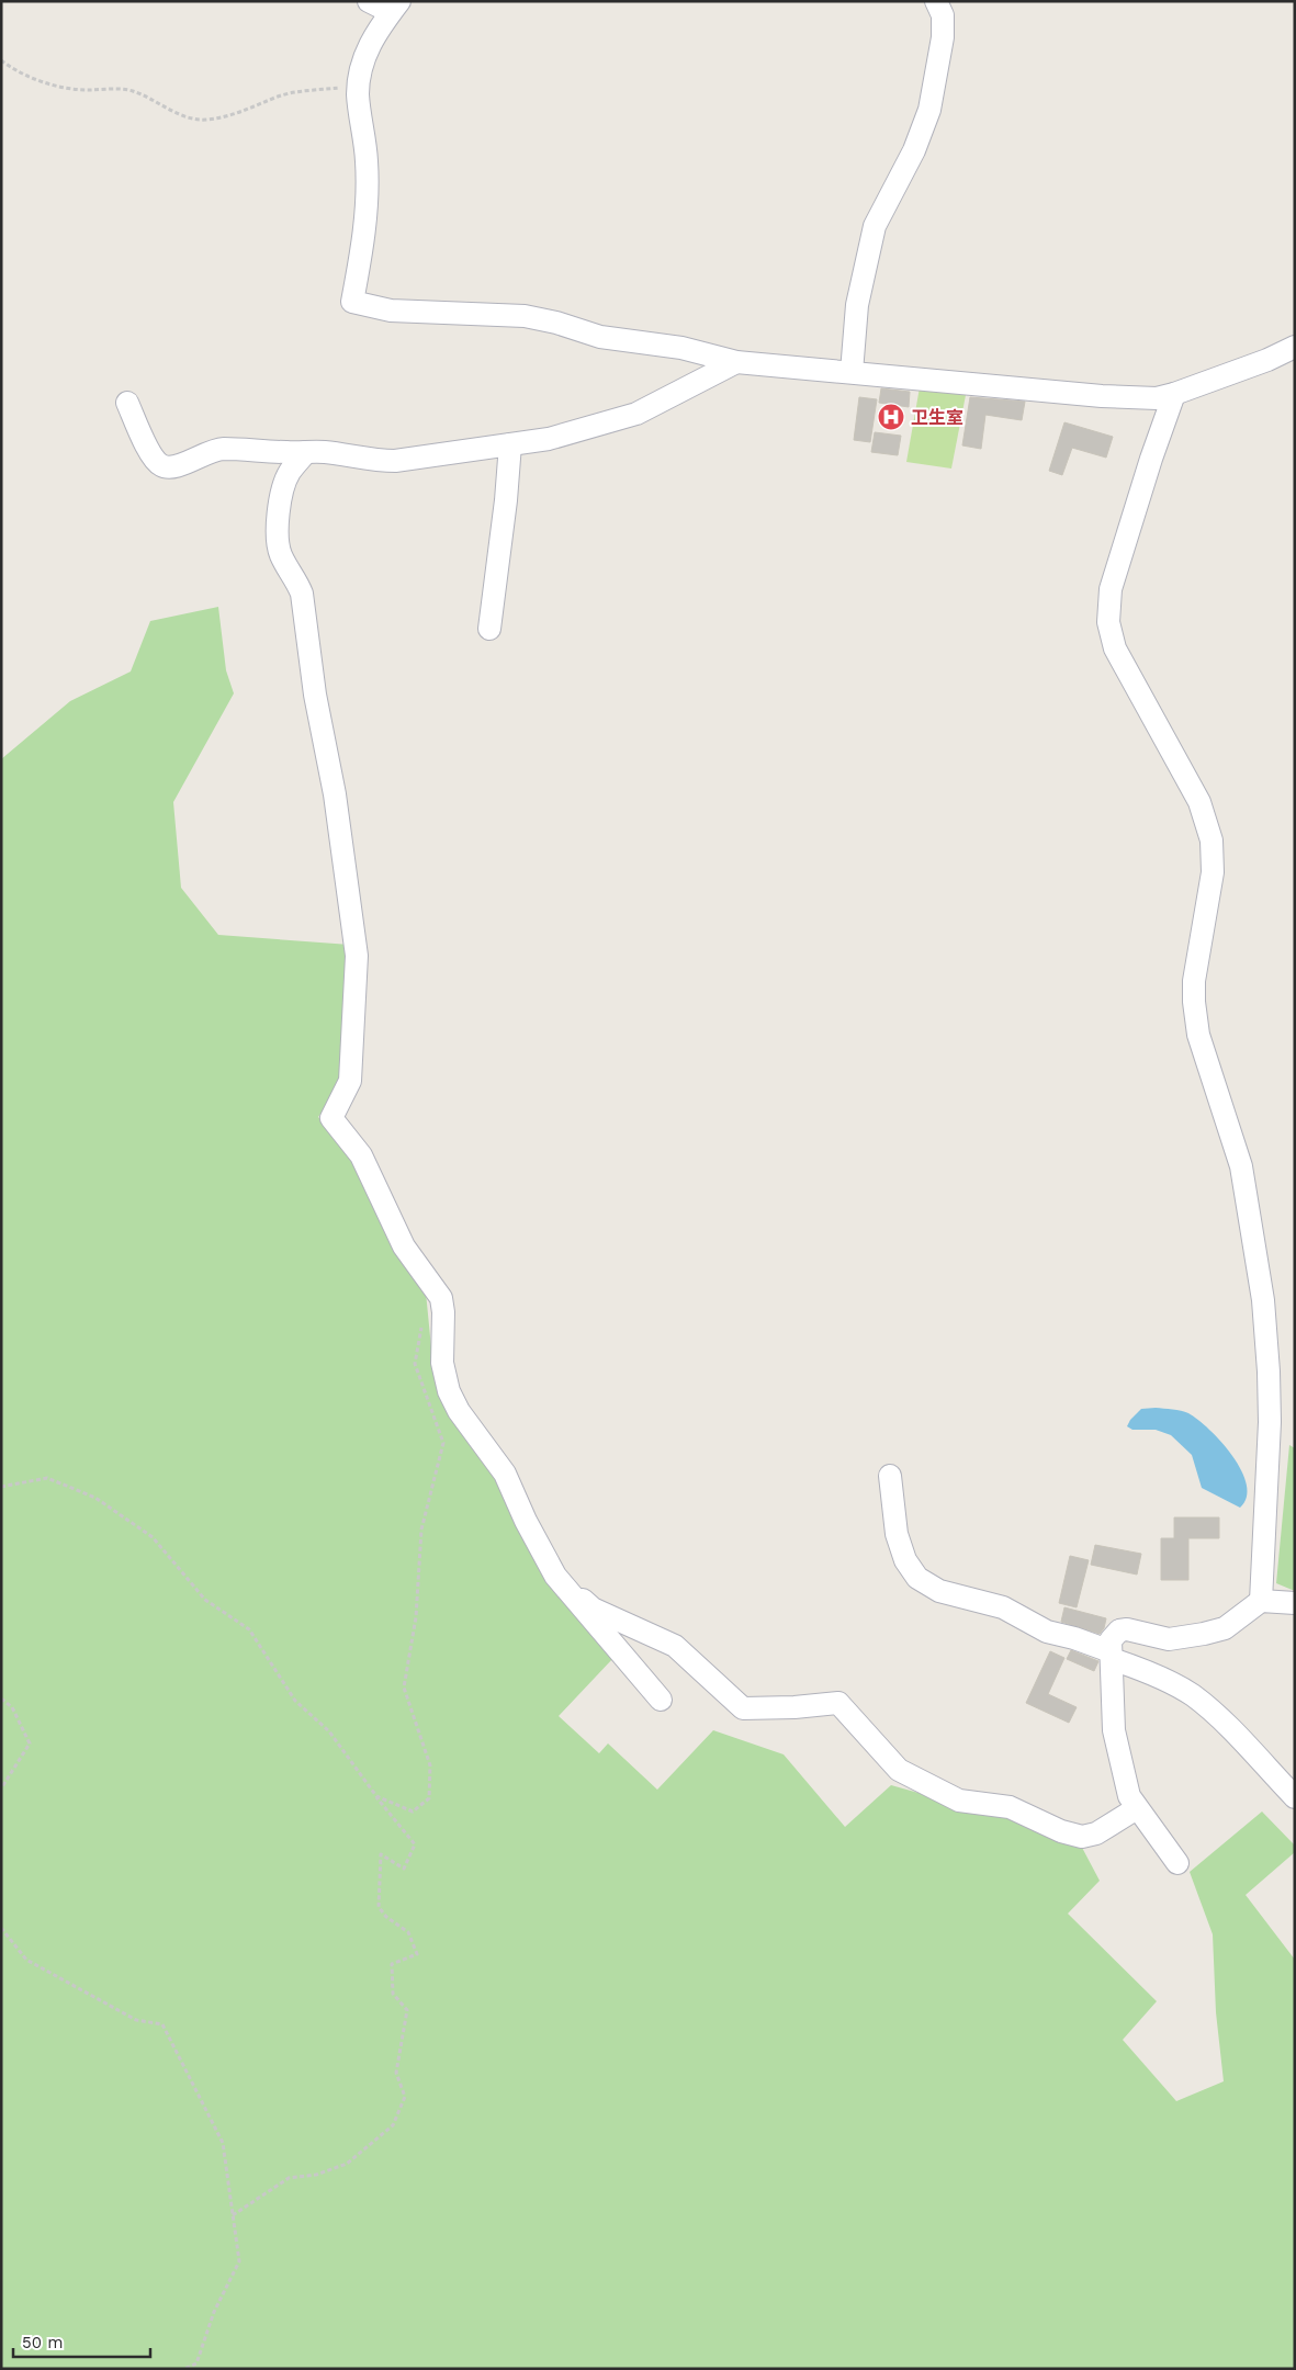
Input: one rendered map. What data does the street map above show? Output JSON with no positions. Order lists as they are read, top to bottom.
{
  "places": {
    "hospital": ["卫生室"]
  },
  "scale_bar": "50 m"
}
